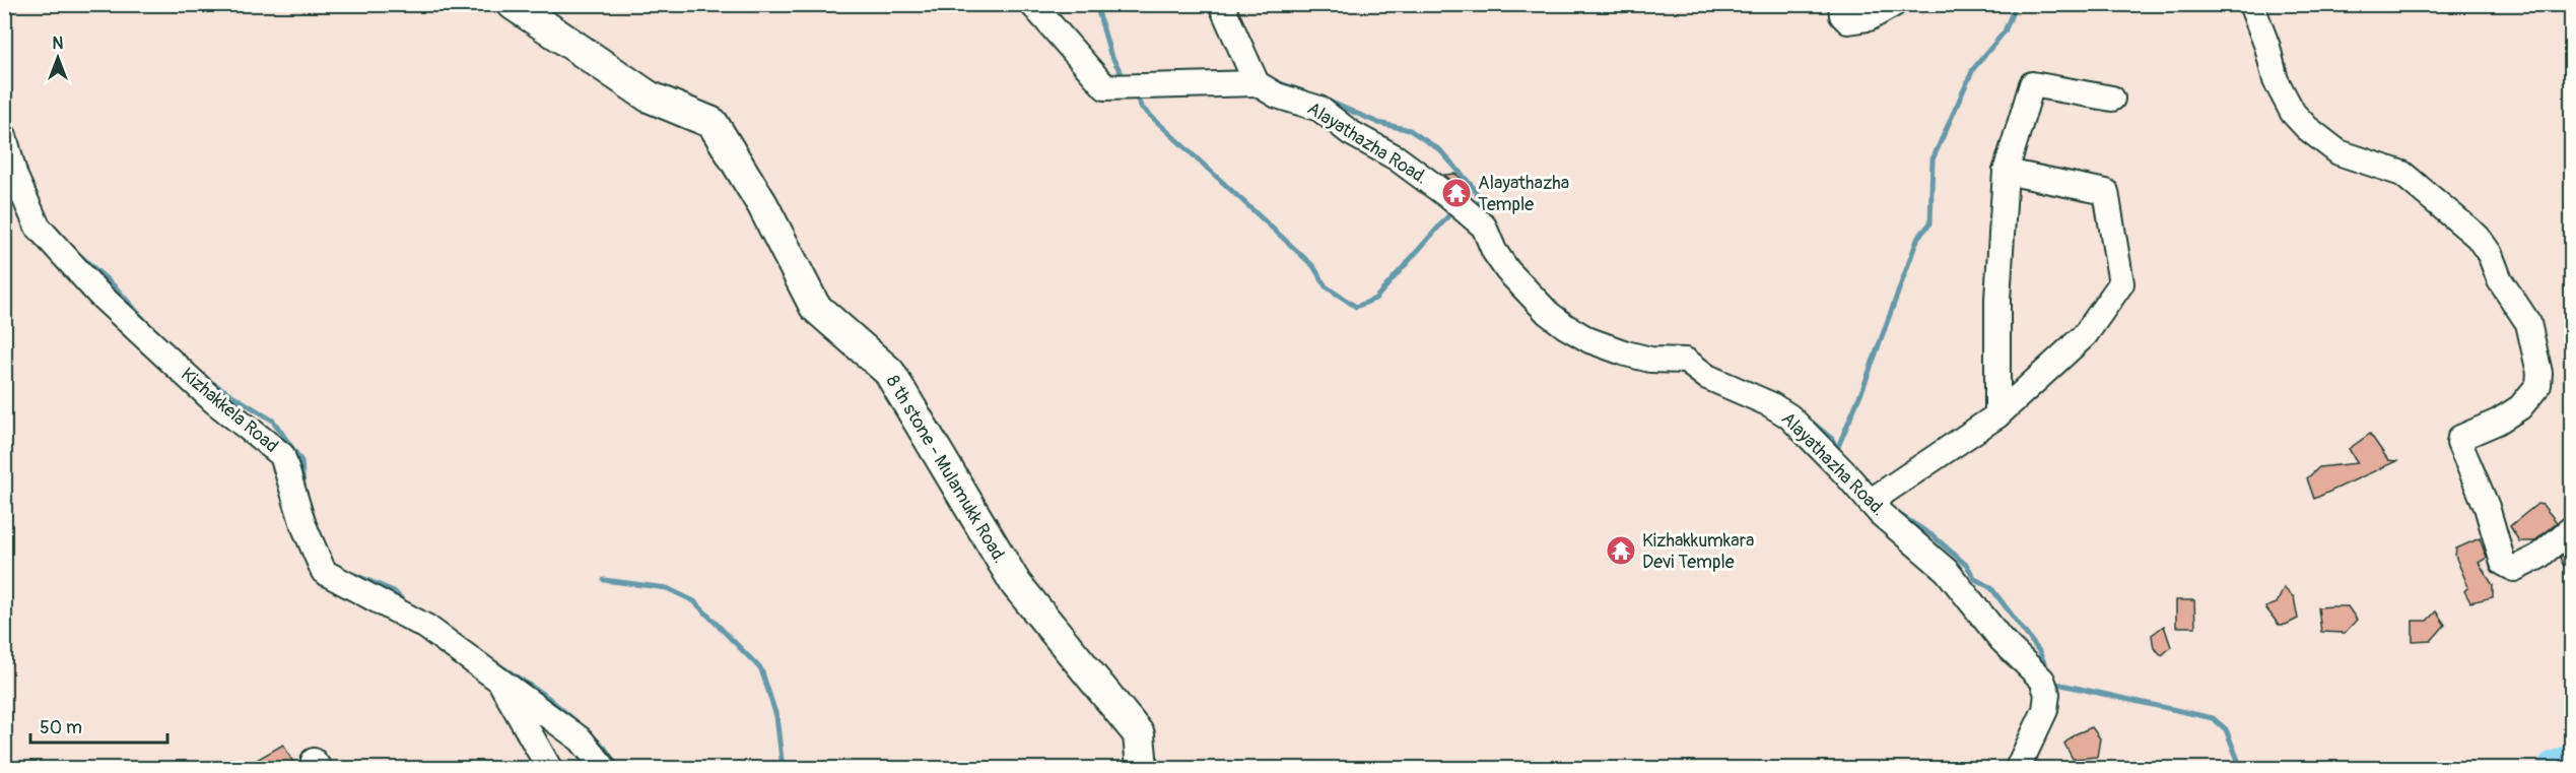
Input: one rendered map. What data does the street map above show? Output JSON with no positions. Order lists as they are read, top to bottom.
{
  "streets": {
    "main road": ["8 th stone - Mulamukk Road."],
    "street": ["Alayathazha Road.", "Kizhakkela Road"]
  },
  "places": {
    "temple": ["Alayathazha Temple", "Kizhakkumkara Devi Temple"]
  },
  "scale_bar": "50 m",
  "north": "top"
}
